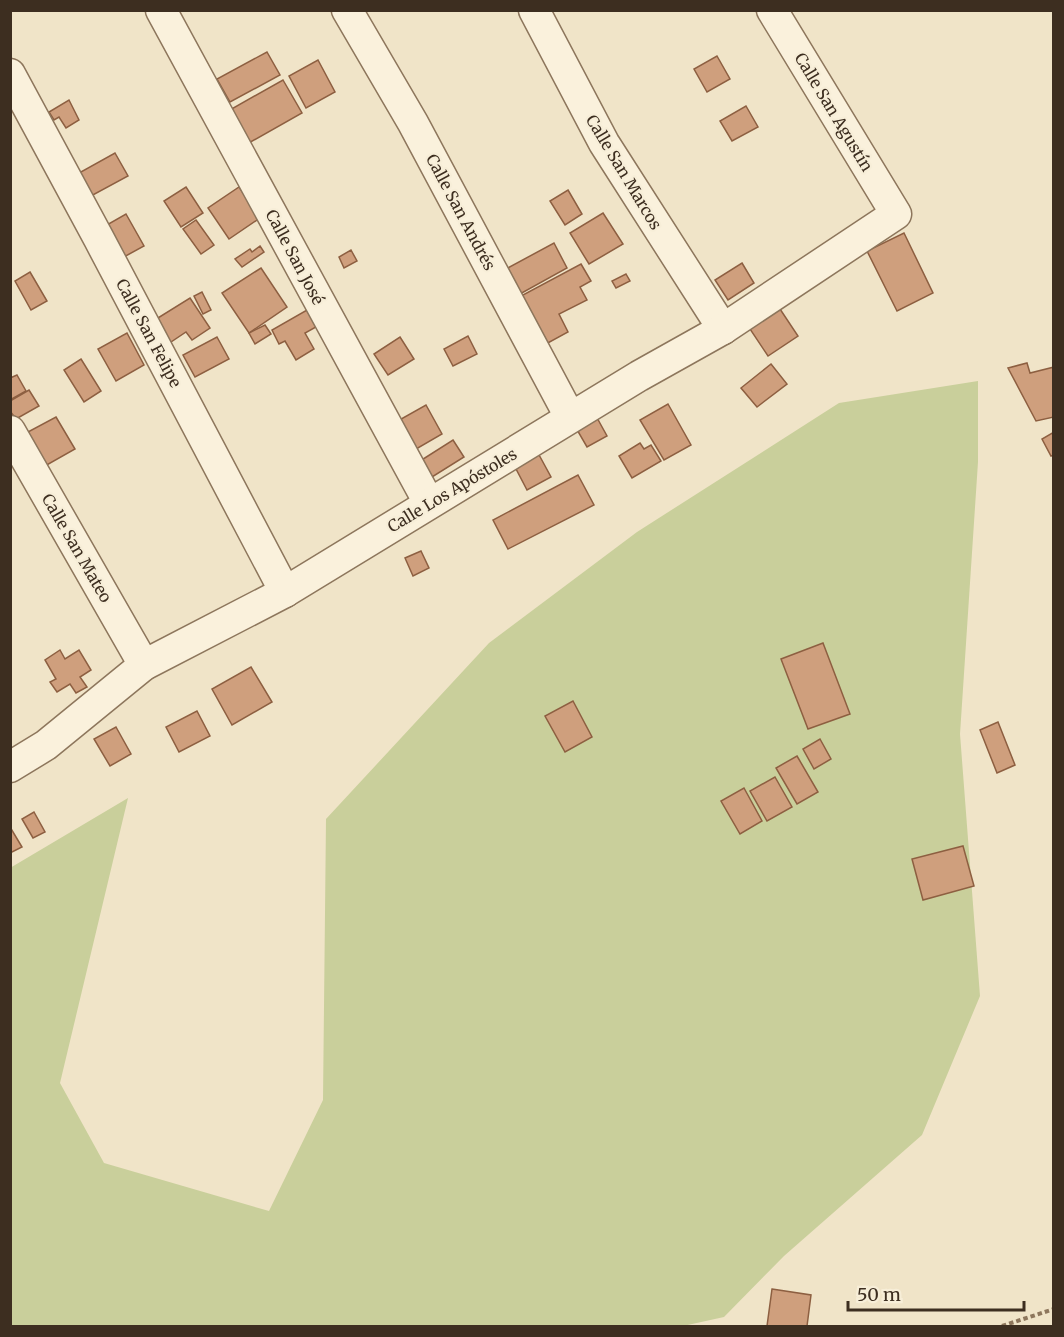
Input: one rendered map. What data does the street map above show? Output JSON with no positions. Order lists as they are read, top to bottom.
{
  "streets": {
    "street": [
      "Calle San Agustín",
      "Calle San Marcos",
      "Calle San Andrés",
      "Calle San José",
      "Calle San Felipe",
      "Calle Los Apóstoles",
      "Calle San Mateo"
    ]
  },
  "crossings": [
    ["Calle San Agustín", "Calle Los Apóstoles"],
    ["Calle San Marcos", "Calle Los Apóstoles"],
    ["Calle San Andrés", "Calle Los Apóstoles"],
    ["Calle San José", "Calle Los Apóstoles"],
    ["Calle San Felipe", "Calle Los Apóstoles"],
    ["Calle Los Apóstoles", "Calle San Mateo"]
  ],
  "scale_bar": "50 m"
}
